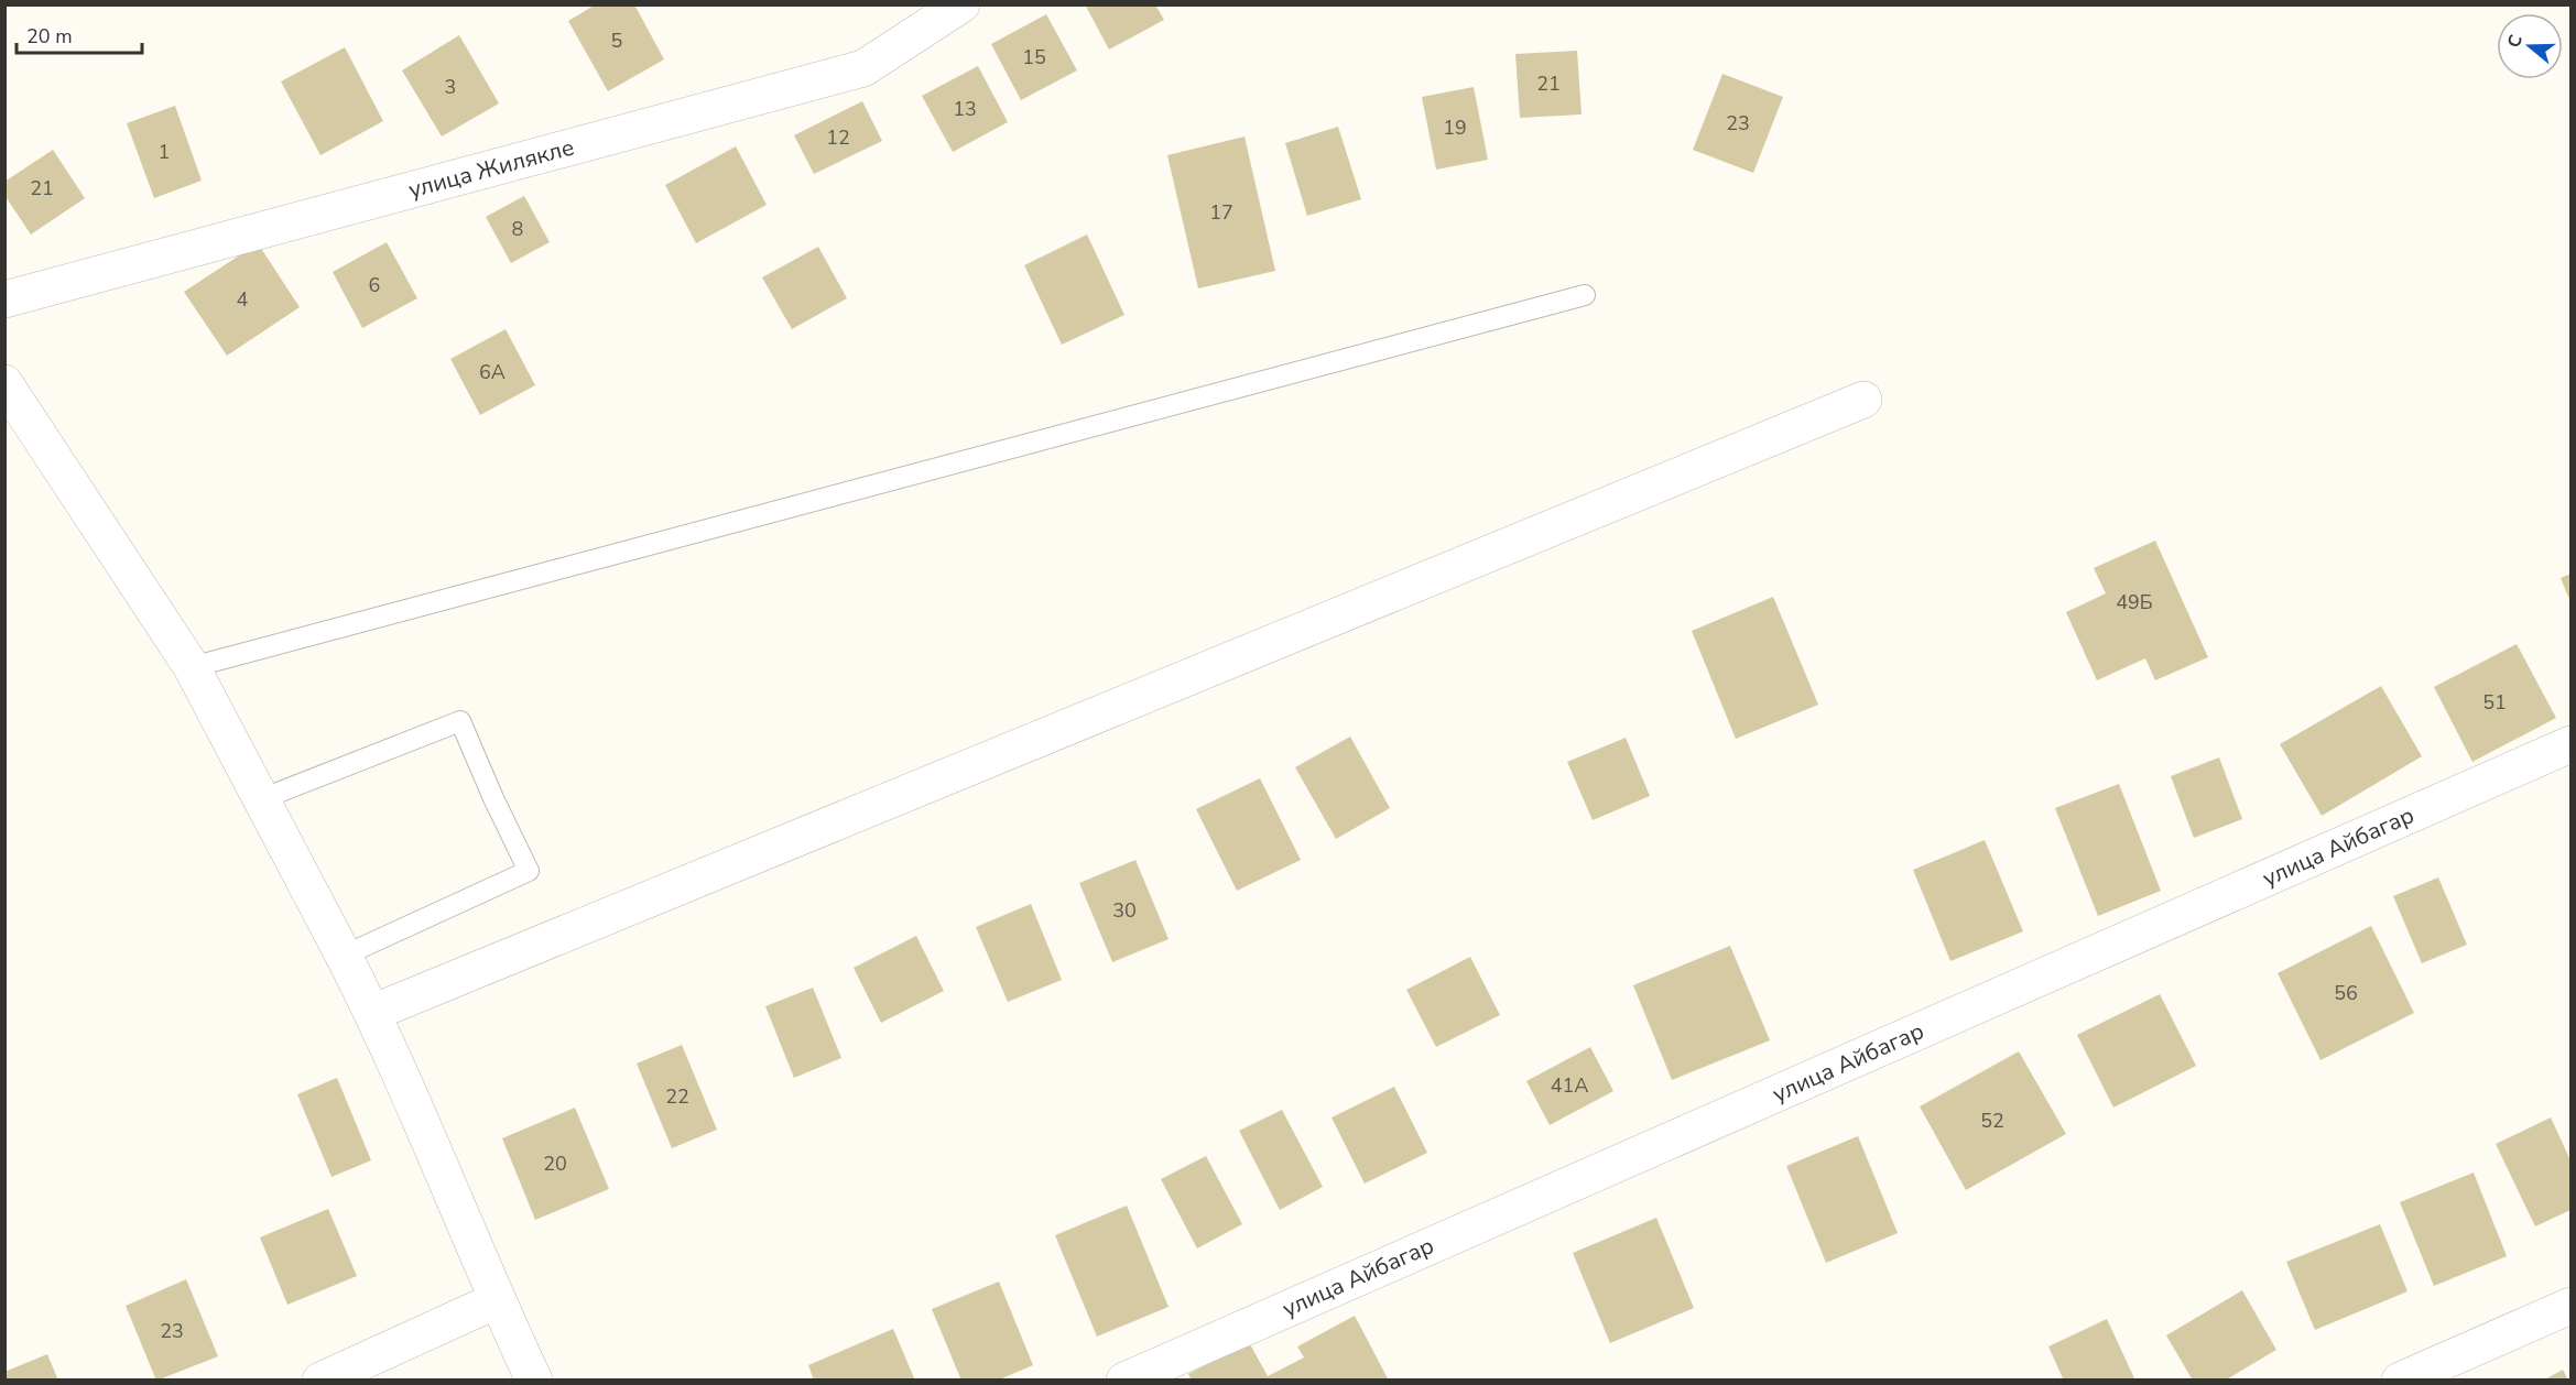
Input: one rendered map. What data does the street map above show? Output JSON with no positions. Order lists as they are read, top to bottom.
{
  "streets": {
    "street": ["улица Жилякле", "улица Айбагар"]
  },
  "house_numbers": [
    "5",
    "15",
    "21",
    "3",
    "13",
    "23",
    "19",
    "12",
    "1",
    "21",
    "17",
    "8",
    "6",
    "4",
    "6А",
    "49Б",
    "51",
    "30",
    "56",
    "41А",
    "22",
    "52",
    "20",
    "23"
  ],
  "scale_bar": "20 m",
  "north": "left"
}
